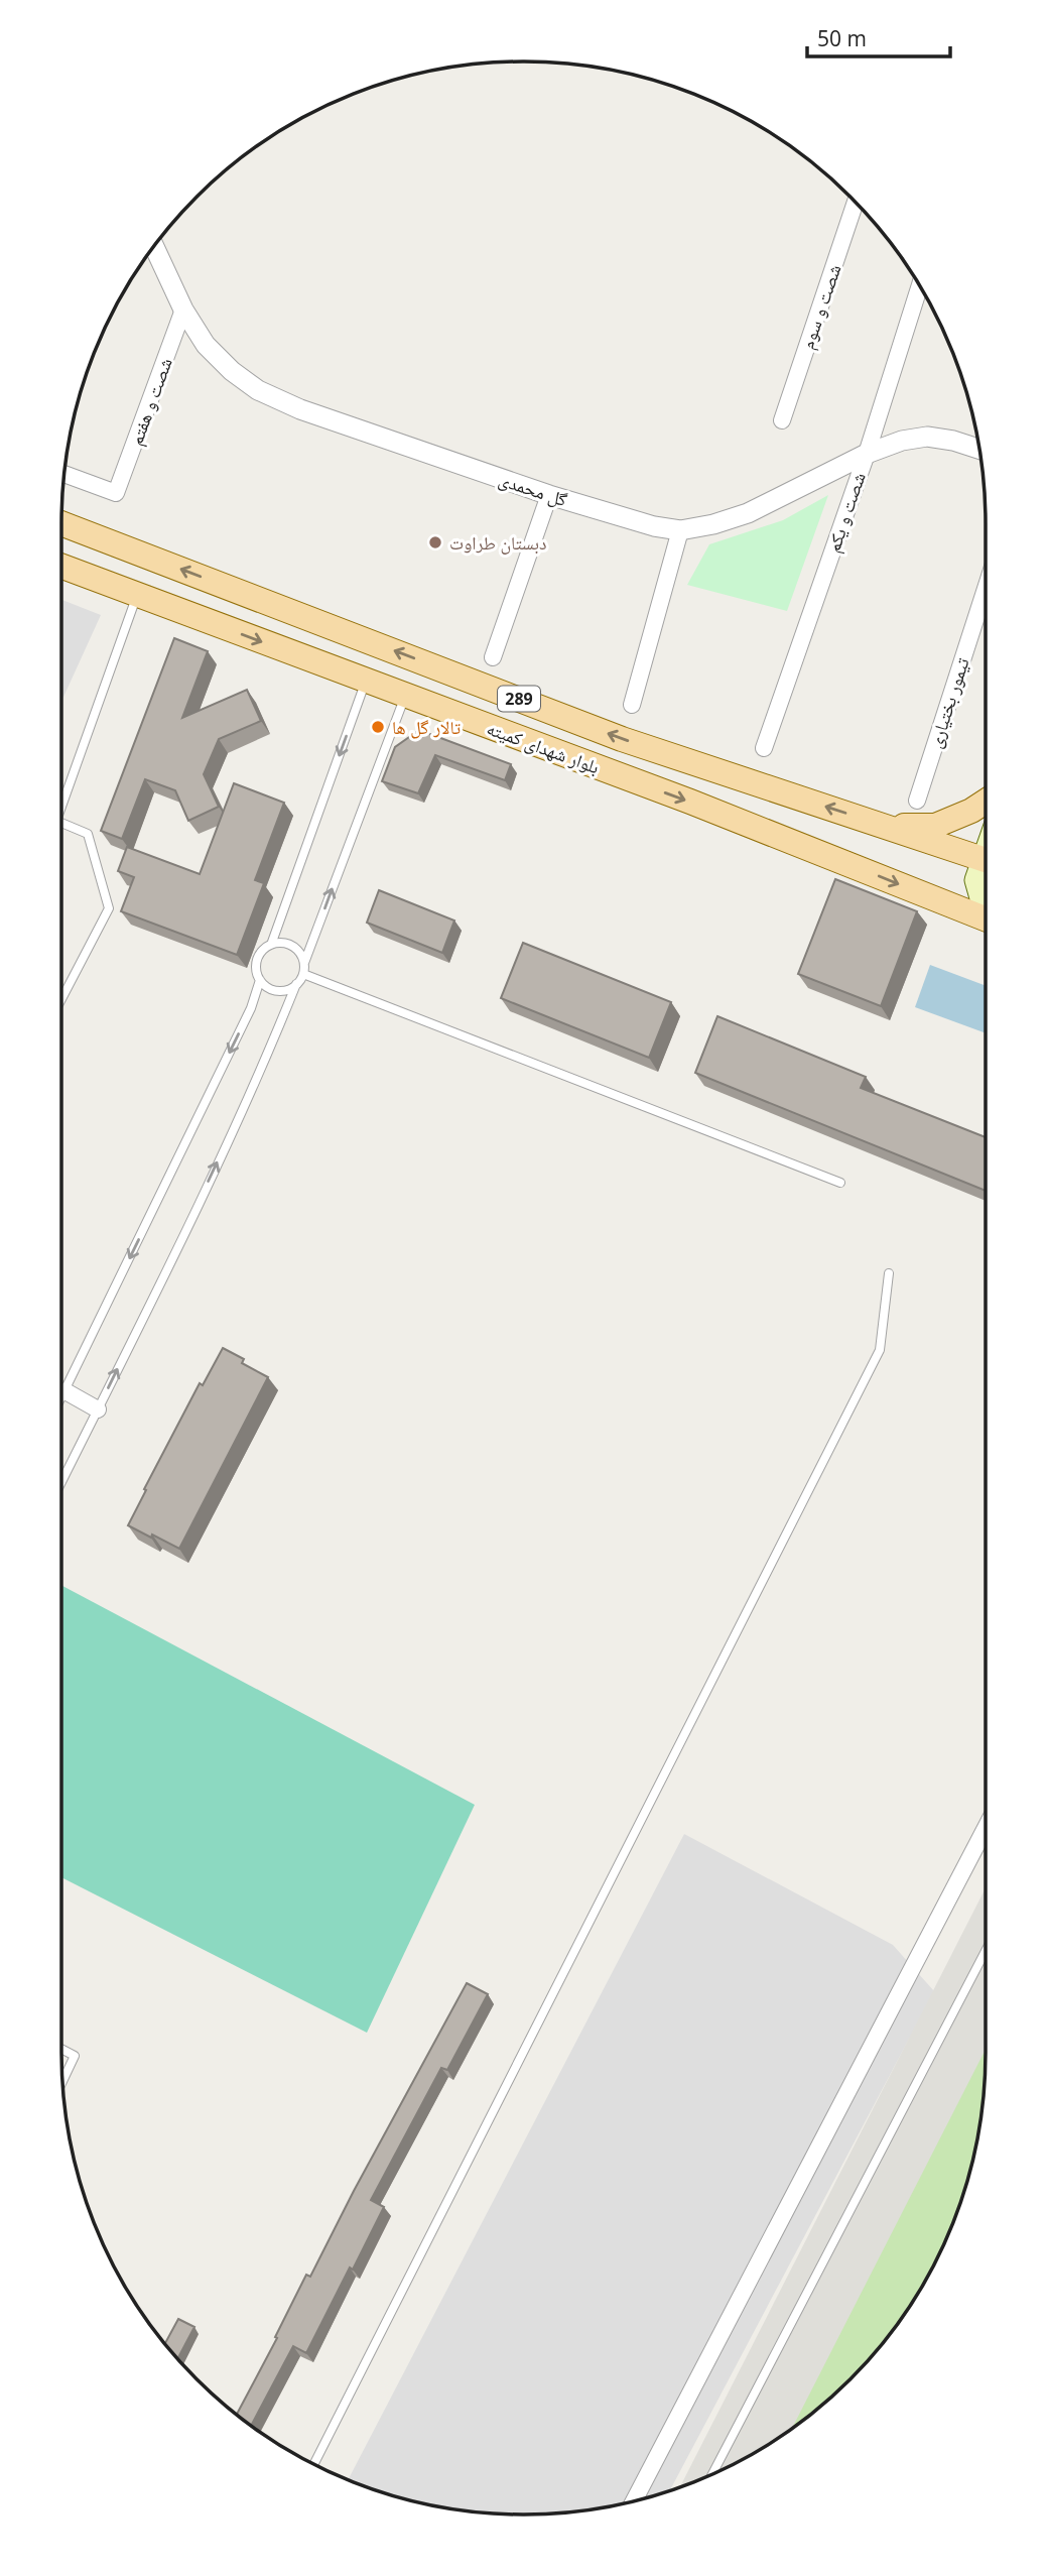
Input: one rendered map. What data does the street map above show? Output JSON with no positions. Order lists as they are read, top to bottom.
{
  "streets": {
    "main road": ["289", "بلوار شهدای کمیته"],
    "street": [
      "شصت و سوم",
      "شصت و هفتم",
      "گل محمدی",
      "شصت و یکم",
      "تیمور بختیاری"
    ]
  },
  "crossings": [
    ["شصت و هفتم", "گل محمدی"],
    ["گل محمدی", "شصت و یکم"]
  ],
  "places": ["دبستان طراوت", "تالار گل ها"],
  "scale_bar": "50 m"
}
